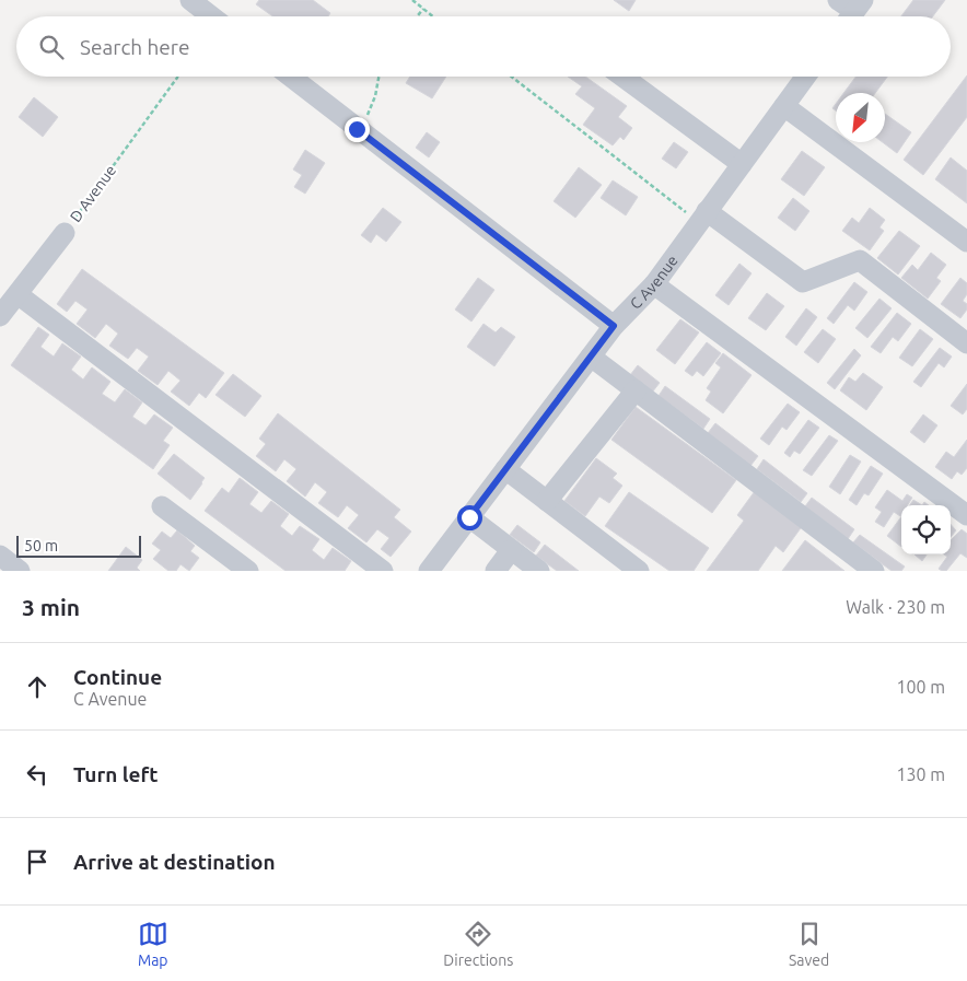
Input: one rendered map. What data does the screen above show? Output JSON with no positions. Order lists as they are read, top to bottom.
{
  "streets": {
    "street": ["D Avenue", "C Avenue"]
  },
  "scale_bar": "50 m",
  "north": "bottom left",
  "page": {
    "search": "Search here",
    "scale": "50 m",
    "heading": ["3 min", "Walk · 230 m"],
    "list": [
      ["Continue", "C Avenue", "100 m"],
      ["Turn left", "130 m"],
      "Arrive at destination"
    ],
    "nav": ["Map", "Directions", "Saved"]
  }
}
